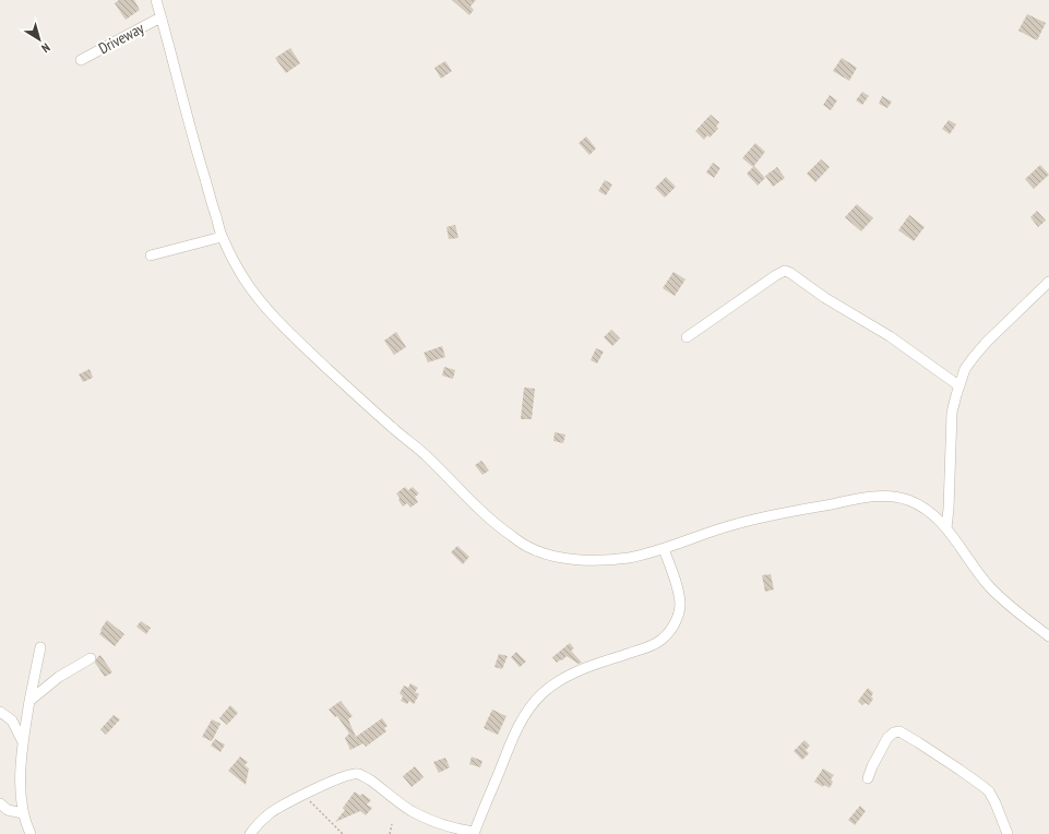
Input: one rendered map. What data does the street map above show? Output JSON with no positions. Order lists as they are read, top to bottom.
{
  "streets": {
    "street": ["Driveway"]
  },
  "north": "bottom right"
}
